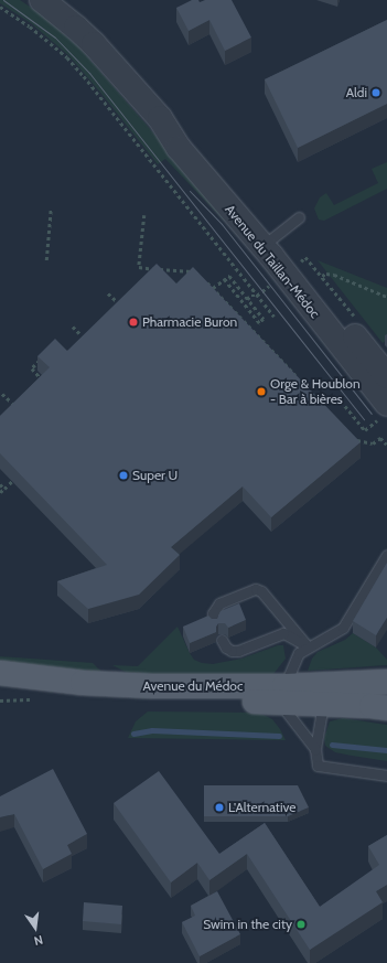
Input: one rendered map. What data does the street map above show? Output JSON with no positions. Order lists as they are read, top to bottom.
{
  "streets": {
    "main road": ["Avenue du Médoc"],
    "street": ["Avenue du Taillan-Médoc"]
  },
  "places": [
    "Aldi",
    "Pharmacie Buron",
    "Orge & Houblon - Bar à bières",
    "Super U",
    "L'Alternative",
    "Swim in the city"
  ],
  "north": "bottom"
}
